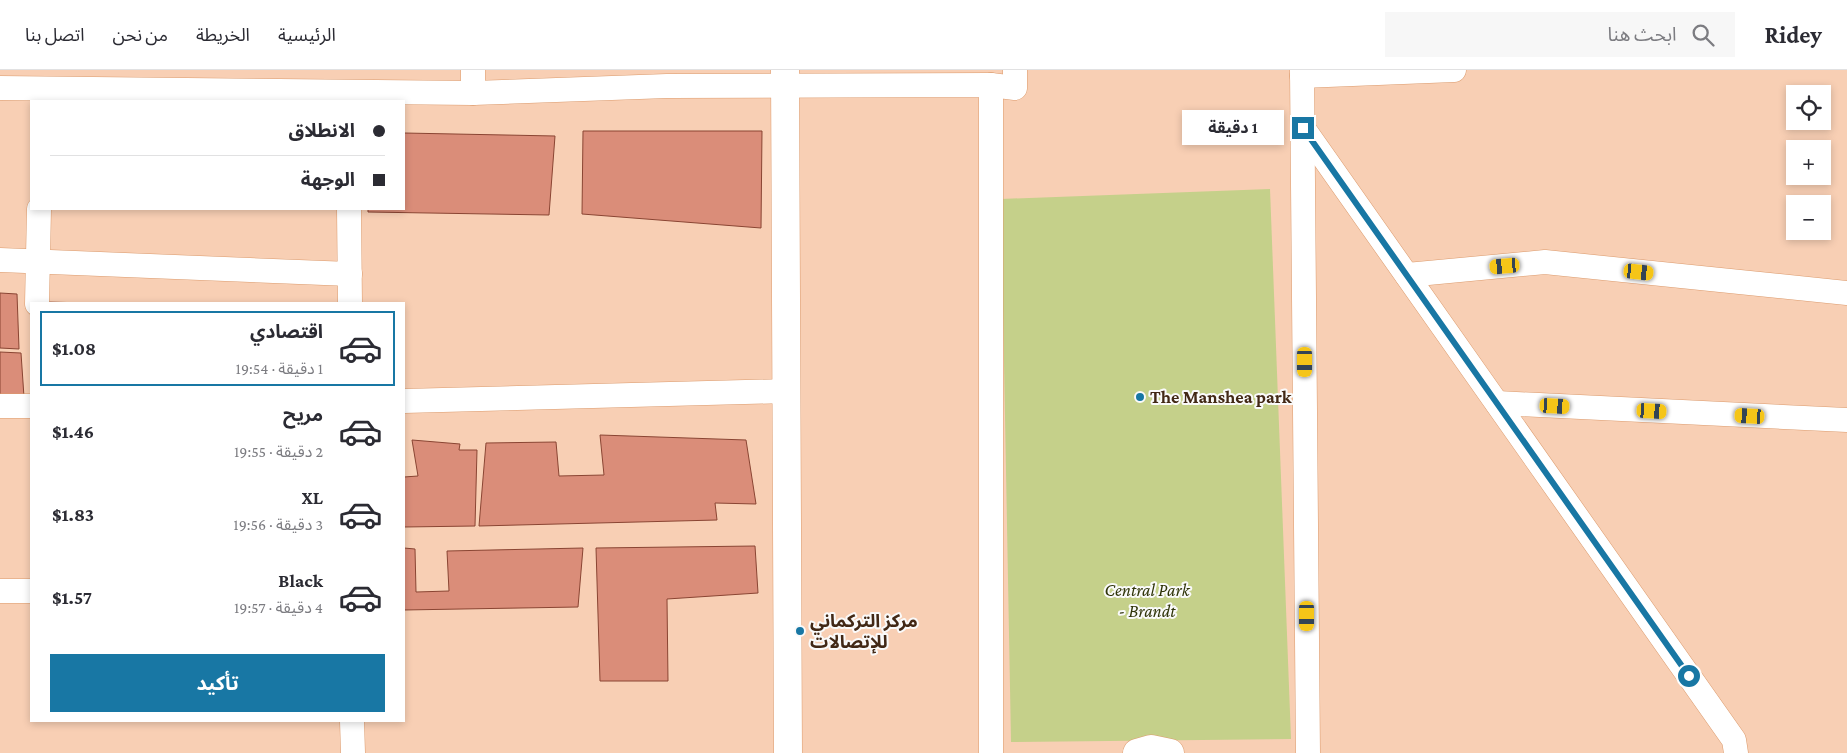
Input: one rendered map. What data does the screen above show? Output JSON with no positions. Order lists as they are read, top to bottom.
{
  "parks": ["Central Park - Brandt"],
  "places": ["The Manshea park", "مركز التركماني للإتصالات"],
  "page": {
    "header": "Ridey",
    "search": "ابحث هنا",
    "nav": [
      "الرئيسية",
      "الخريطة",
      "من نحن",
      "اتصل بنا"
    ],
    "map_buttons": ["+", "−"],
    "banner": ["الانطلاق", "الوجهة"],
    "bubble": "1 دقيقة",
    "list": [
      {
        "name": "اقتصادي",
        "note": "1 دقيقة · 19:54",
        "value": "$1.08"
      },
      {
        "name": "مريح",
        "note": "2 دقيقة · 19:55",
        "value": "$1.46"
      },
      {
        "name": "XL",
        "note": "3 دقيقة · 19:56",
        "value": "$1.83"
      },
      {
        "name": "Black",
        "note": "4 دقيقة · 19:57",
        "value": "$1.57"
      }
    ],
    "buttons": "تأكيد"
  }
}
